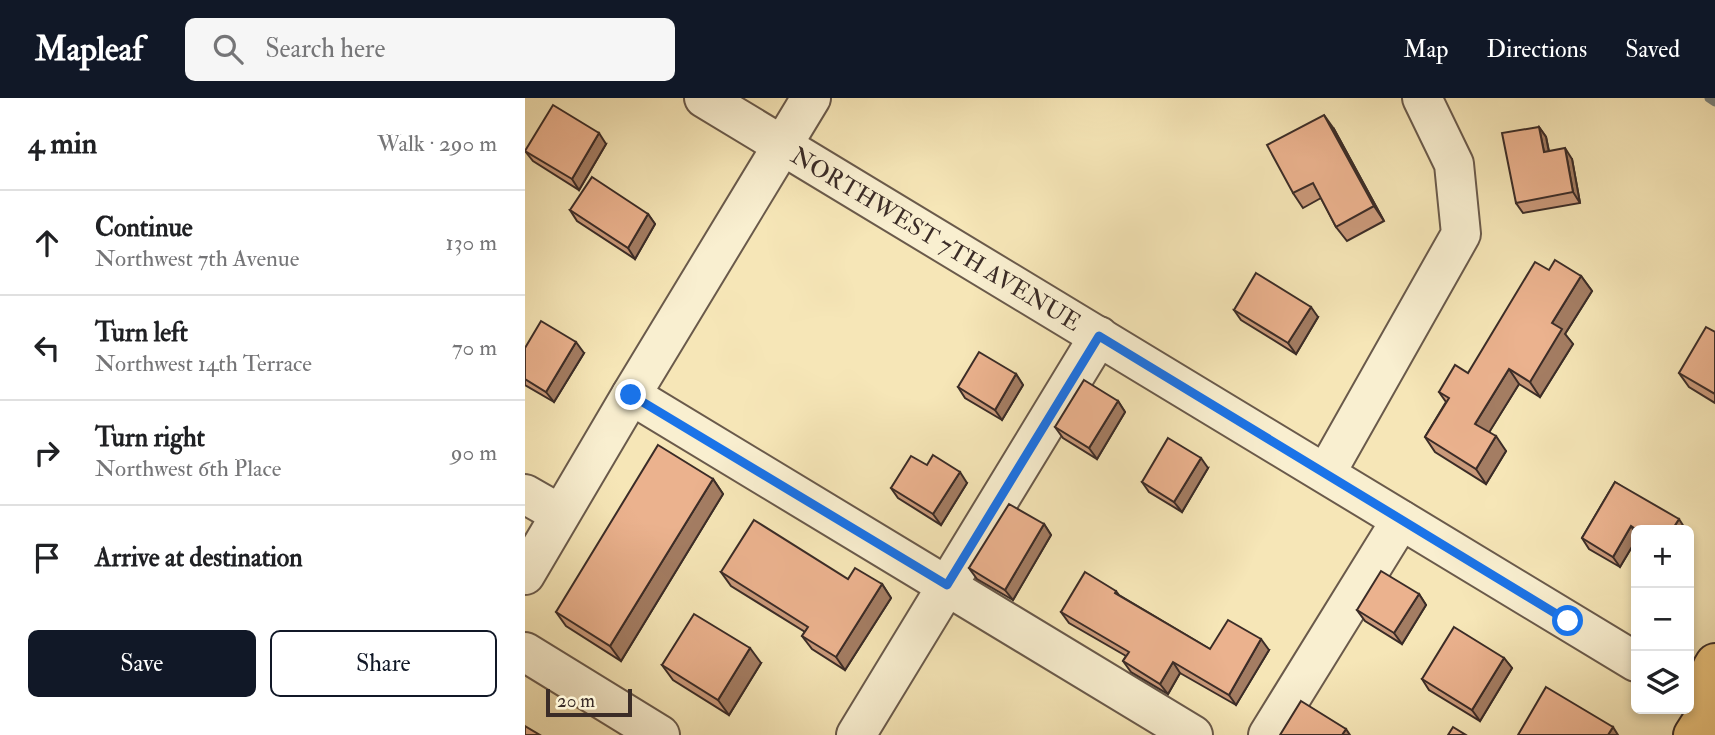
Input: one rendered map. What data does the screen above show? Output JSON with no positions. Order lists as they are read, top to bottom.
{
  "streets": {
    "street": ["NORTHWEST 7TH AVENUE"]
  },
  "scale_bar": "20 m",
  "page": {
    "header": "Mapleaf",
    "search": "Search here",
    "nav": ["Map", "Directions", "Saved"],
    "heading": ["4 min", "Walk · 290 m"],
    "list": [
      ["Continue", "Northwest 7th Avenue", "130 m"],
      ["Turn left", "Northwest 14th Terrace", "70 m"],
      ["Turn right", "Northwest 6th Place", "90 m"],
      "Arrive at destination"
    ],
    "map_buttons": ["+", "−"],
    "buttons": ["Save", "Share"],
    "scale": "20 m"
  }
}
